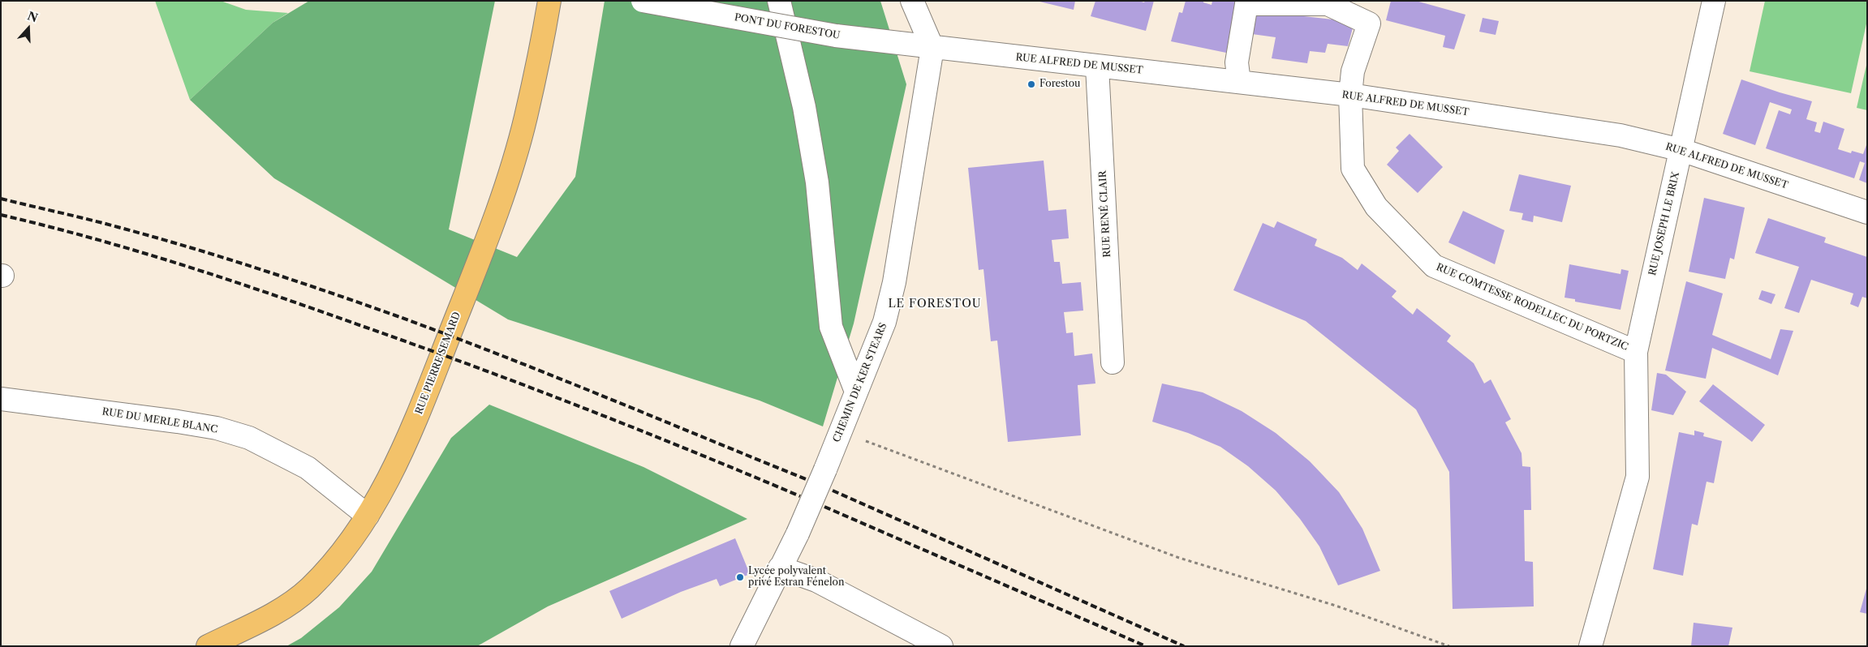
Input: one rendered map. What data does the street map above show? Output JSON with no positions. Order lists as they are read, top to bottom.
{
  "streets": {
    "main road": ["RUE PIERRE SEMARD"],
    "street": [
      "PONT DU FORESTOU",
      "RUE ALFRED DE MUSSET",
      "RUE RENÉ CLAIR",
      "RUE JOSEPH LE BRIX",
      "RUE COMTESSE RODELLEC DU PORTZIC",
      "CHEMIN DE KER STEARS",
      "RUE DU MERLE BLANC"
    ]
  },
  "crossings": [
    ["PONT DU FORESTOU", "RUE ALFRED DE MUSSET"],
    ["PONT DU FORESTOU", "CHEMIN DE KER STEARS"],
    ["RUE ALFRED DE MUSSET", "RUE RENÉ CLAIR"],
    ["RUE ALFRED DE MUSSET", "RUE JOSEPH LE BRIX"],
    ["RUE ALFRED DE MUSSET", "RUE COMTESSE RODELLEC DU PORTZIC"],
    ["RUE ALFRED DE MUSSET", "CHEMIN DE KER STEARS"],
    ["RUE JOSEPH LE BRIX", "RUE COMTESSE RODELLEC DU PORTZIC"],
    ["RUE PIERRE SEMARD", "RUE DU MERLE BLANC"]
  ],
  "districts": ["LE FORESTOU"],
  "places": ["Forestou", "Lycée polyvalent privé Estran Fénelon"],
  "north": "top"
}
